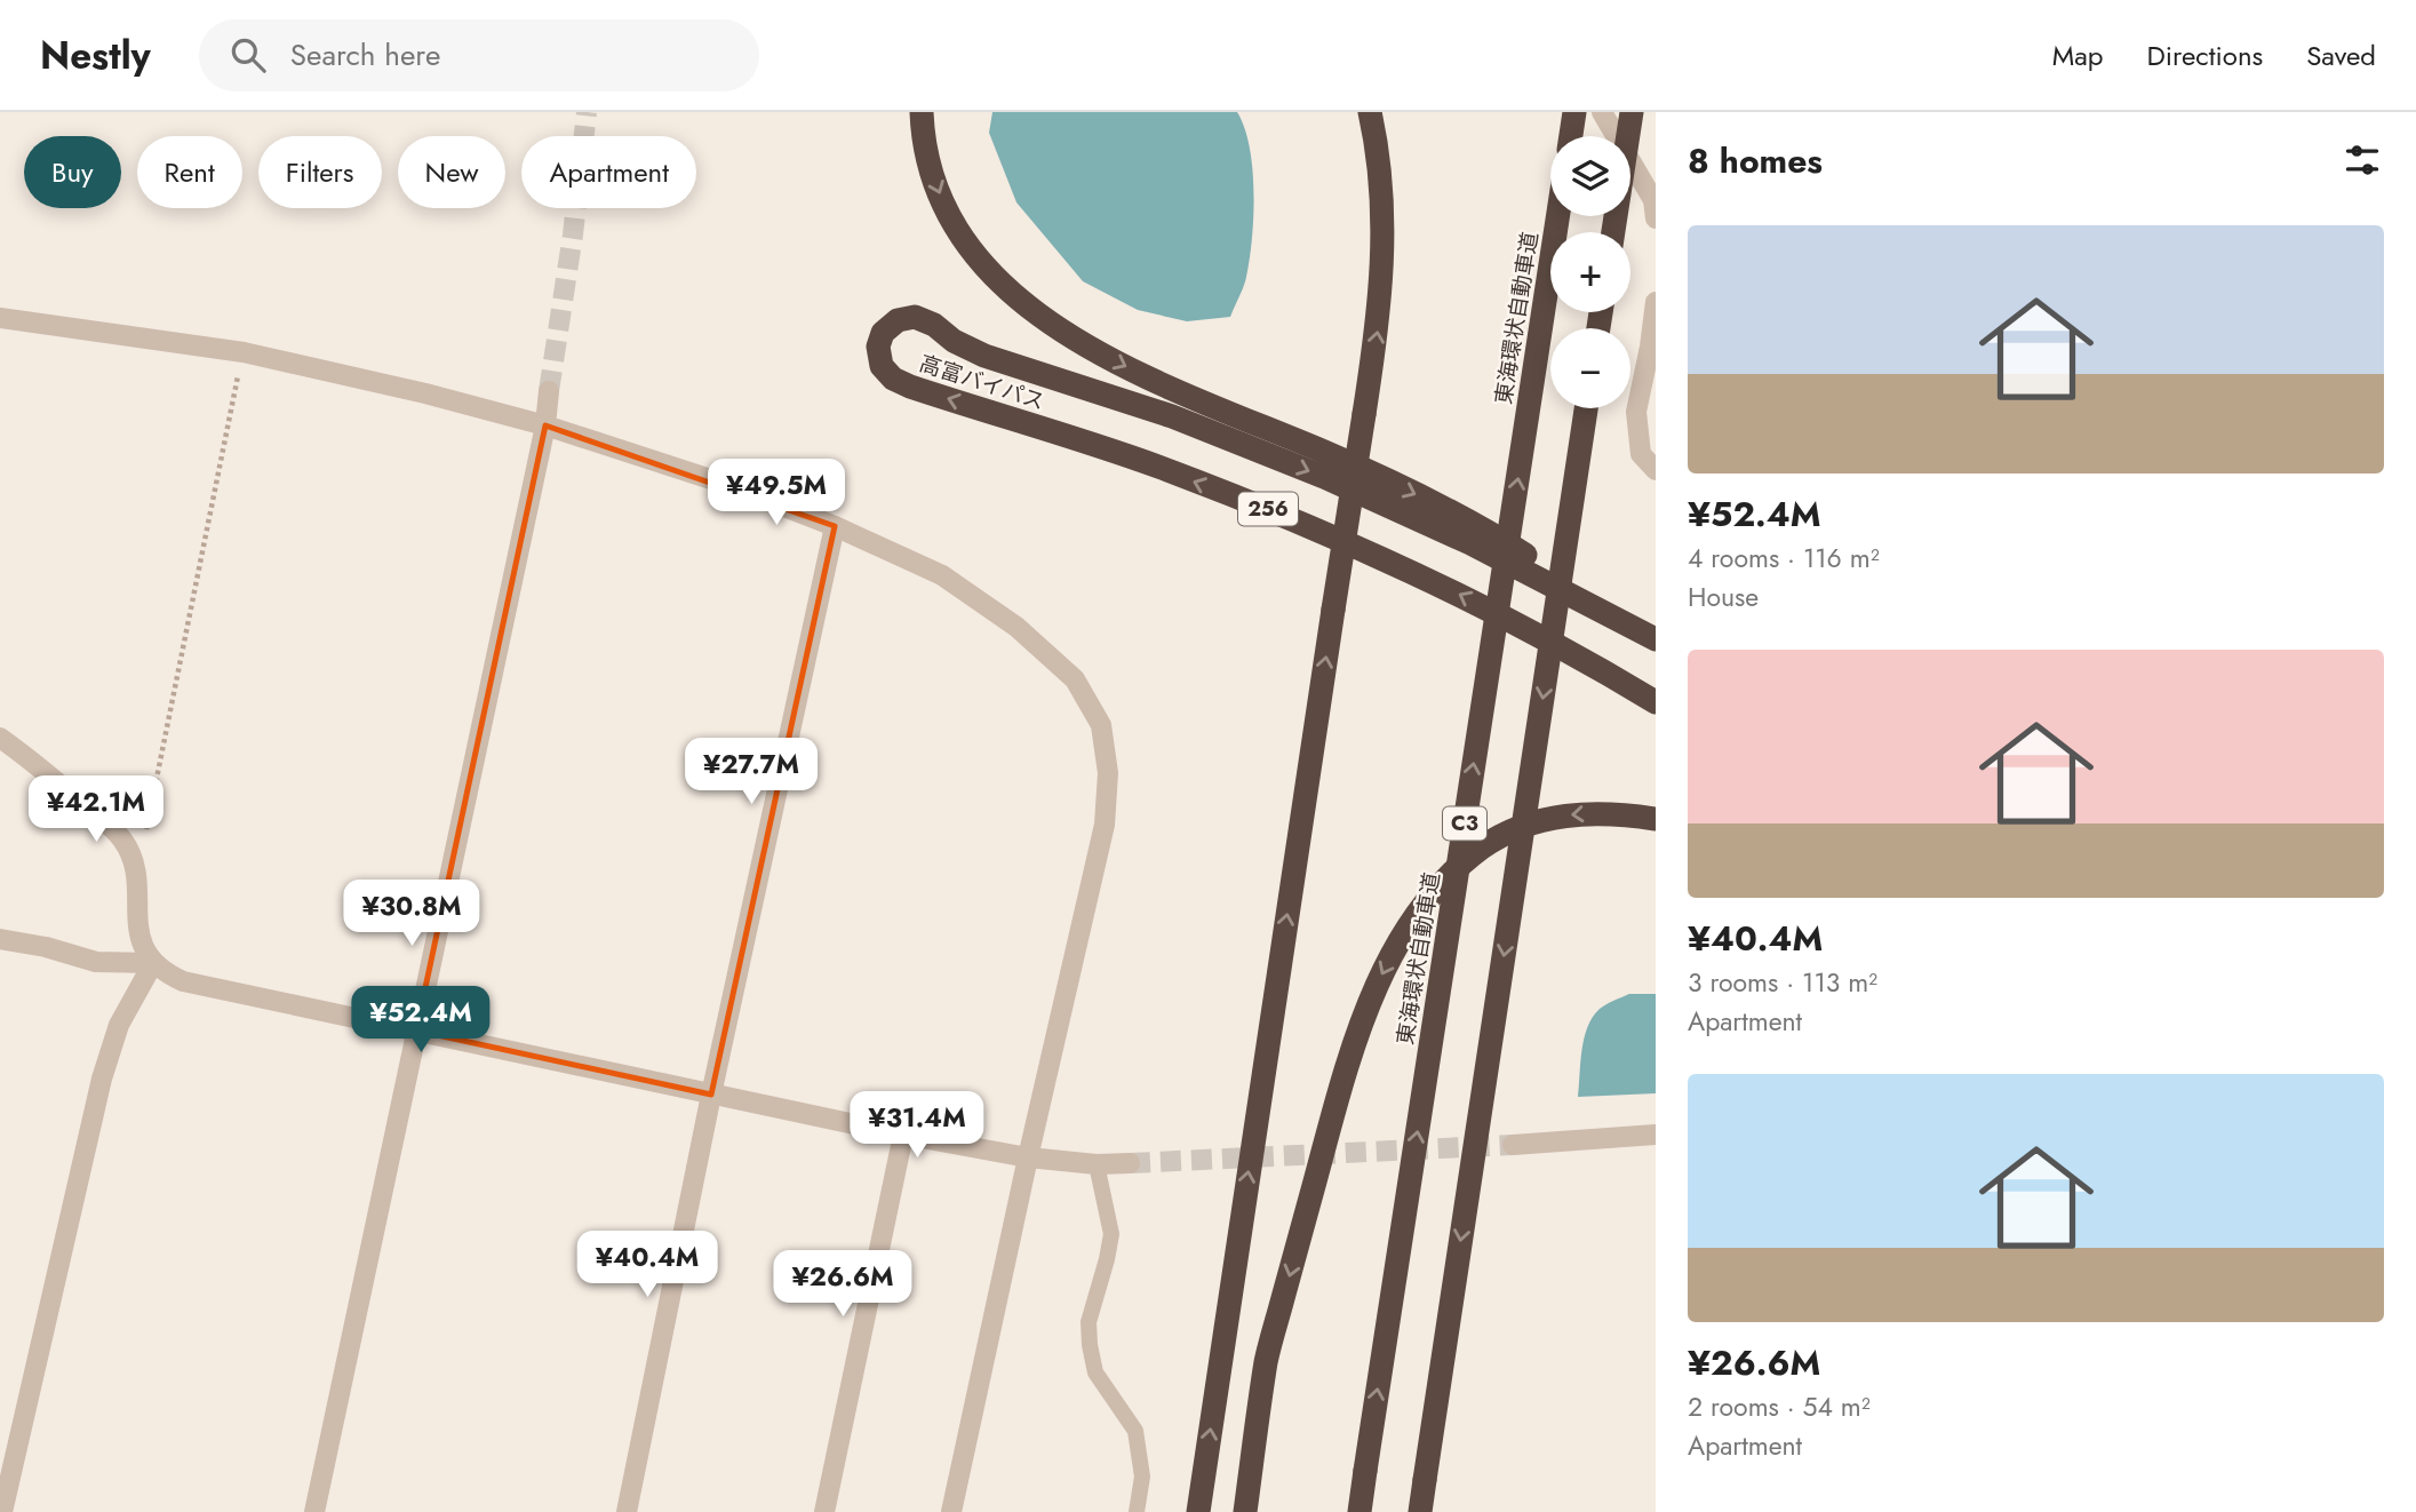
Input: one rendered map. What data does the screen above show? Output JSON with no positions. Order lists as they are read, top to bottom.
{
  "streets": {
    "highway": [
      "東海環状自動車道",
      "高富バイパス",
      "256",
      "C3"
    ]
  },
  "page": {
    "header": "Nestly",
    "search": "Search here",
    "nav": ["Map", "Directions", "Saved"],
    "heading": "8 homes",
    "map_buttons": ["+", "−"],
    "chip": [
      "Buy",
      "Rent",
      "Filters",
      "New",
      "Apartment"
    ],
    "list": [
      {
        "name": "¥52.4M",
        "note": "4 rooms · 116 m² · House"
      },
      {
        "name": "¥40.4M",
        "note": "3 rooms · 113 m² · Apartment"
      },
      {
        "name": "¥26.6M",
        "note": "2 rooms · 54 m² · Apartment"
      }
    ],
    "price": [
      "¥49.5M",
      "¥27.7M",
      "¥42.1M",
      "¥30.8M",
      "¥52.4M",
      "¥31.4M",
      "¥40.4M",
      "¥26.6M"
    ]
  }
}
